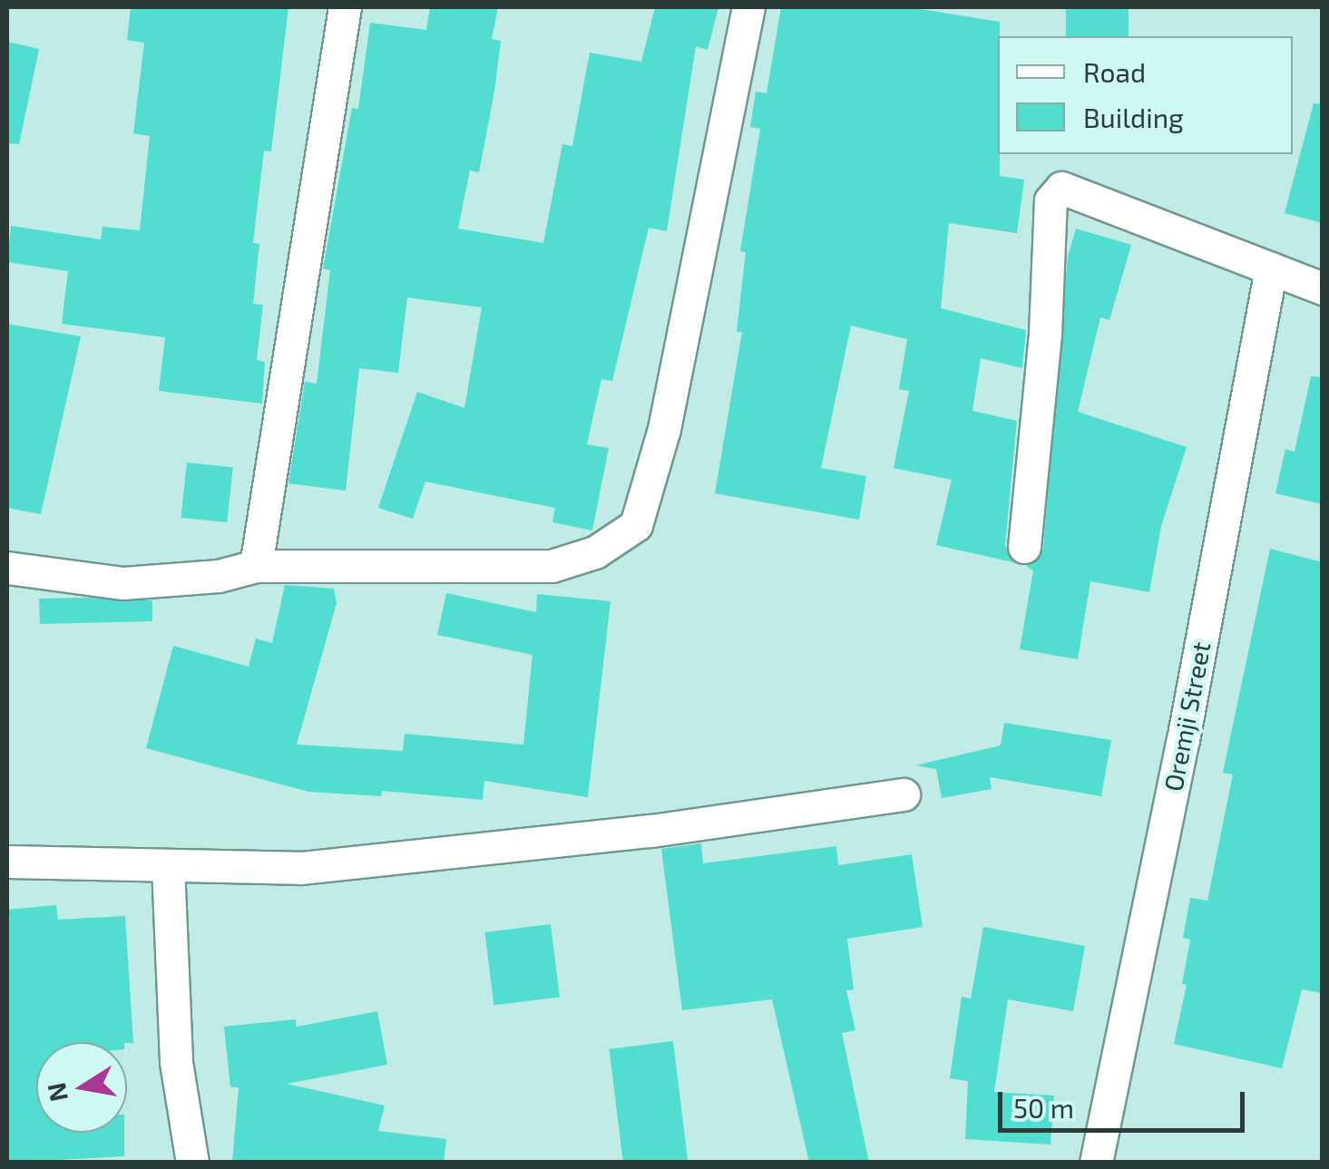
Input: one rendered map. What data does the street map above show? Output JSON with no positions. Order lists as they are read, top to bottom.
{
  "streets": {
    "street": ["Oremji Street"]
  },
  "legend": ["Road", "Building"],
  "scale_bar": "50 m",
  "north": "left"
}
